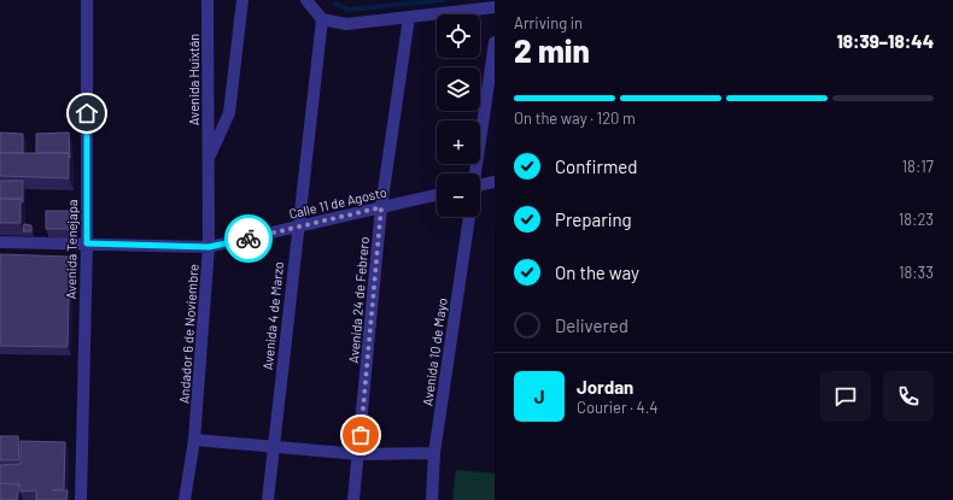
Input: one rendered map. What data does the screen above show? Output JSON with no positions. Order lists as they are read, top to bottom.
{
  "streets": {
    "street": [
      "Avenida Huixtán",
      "Calle 11 de Agosto",
      "Avenida Tenejapa",
      "Avenida 24 de Febrero",
      "Avenida 4 de Marzo",
      "Andador 6 de Noviembre",
      "Avenida 10 de Mayo"
    ]
  },
  "crossings": [
    ["Avenida Huixtán", "Andador 6 de Noviembre"],
    ["Calle 11 de Agosto", "Avenida Tenejapa"],
    ["Calle 11 de Agosto", "Avenida 24 de Febrero"],
    ["Calle 11 de Agosto", "Avenida 4 de Marzo"],
    ["Calle 11 de Agosto", "Andador 6 de Noviembre"]
  ],
  "page": {
    "heading": ["2 min", "Arriving in", "18:39–18:44"],
    "panel": ["Jordan", "Courier · 4.4"],
    "map_buttons": ["+", "−"],
    "bar": "On the way · 120 m",
    "list": [
      ["Confirmed", "18:17"],
      ["Preparing", "18:23"],
      ["On the way", "18:33"],
      "Delivered"
    ],
    "round": "J"
  }
}
